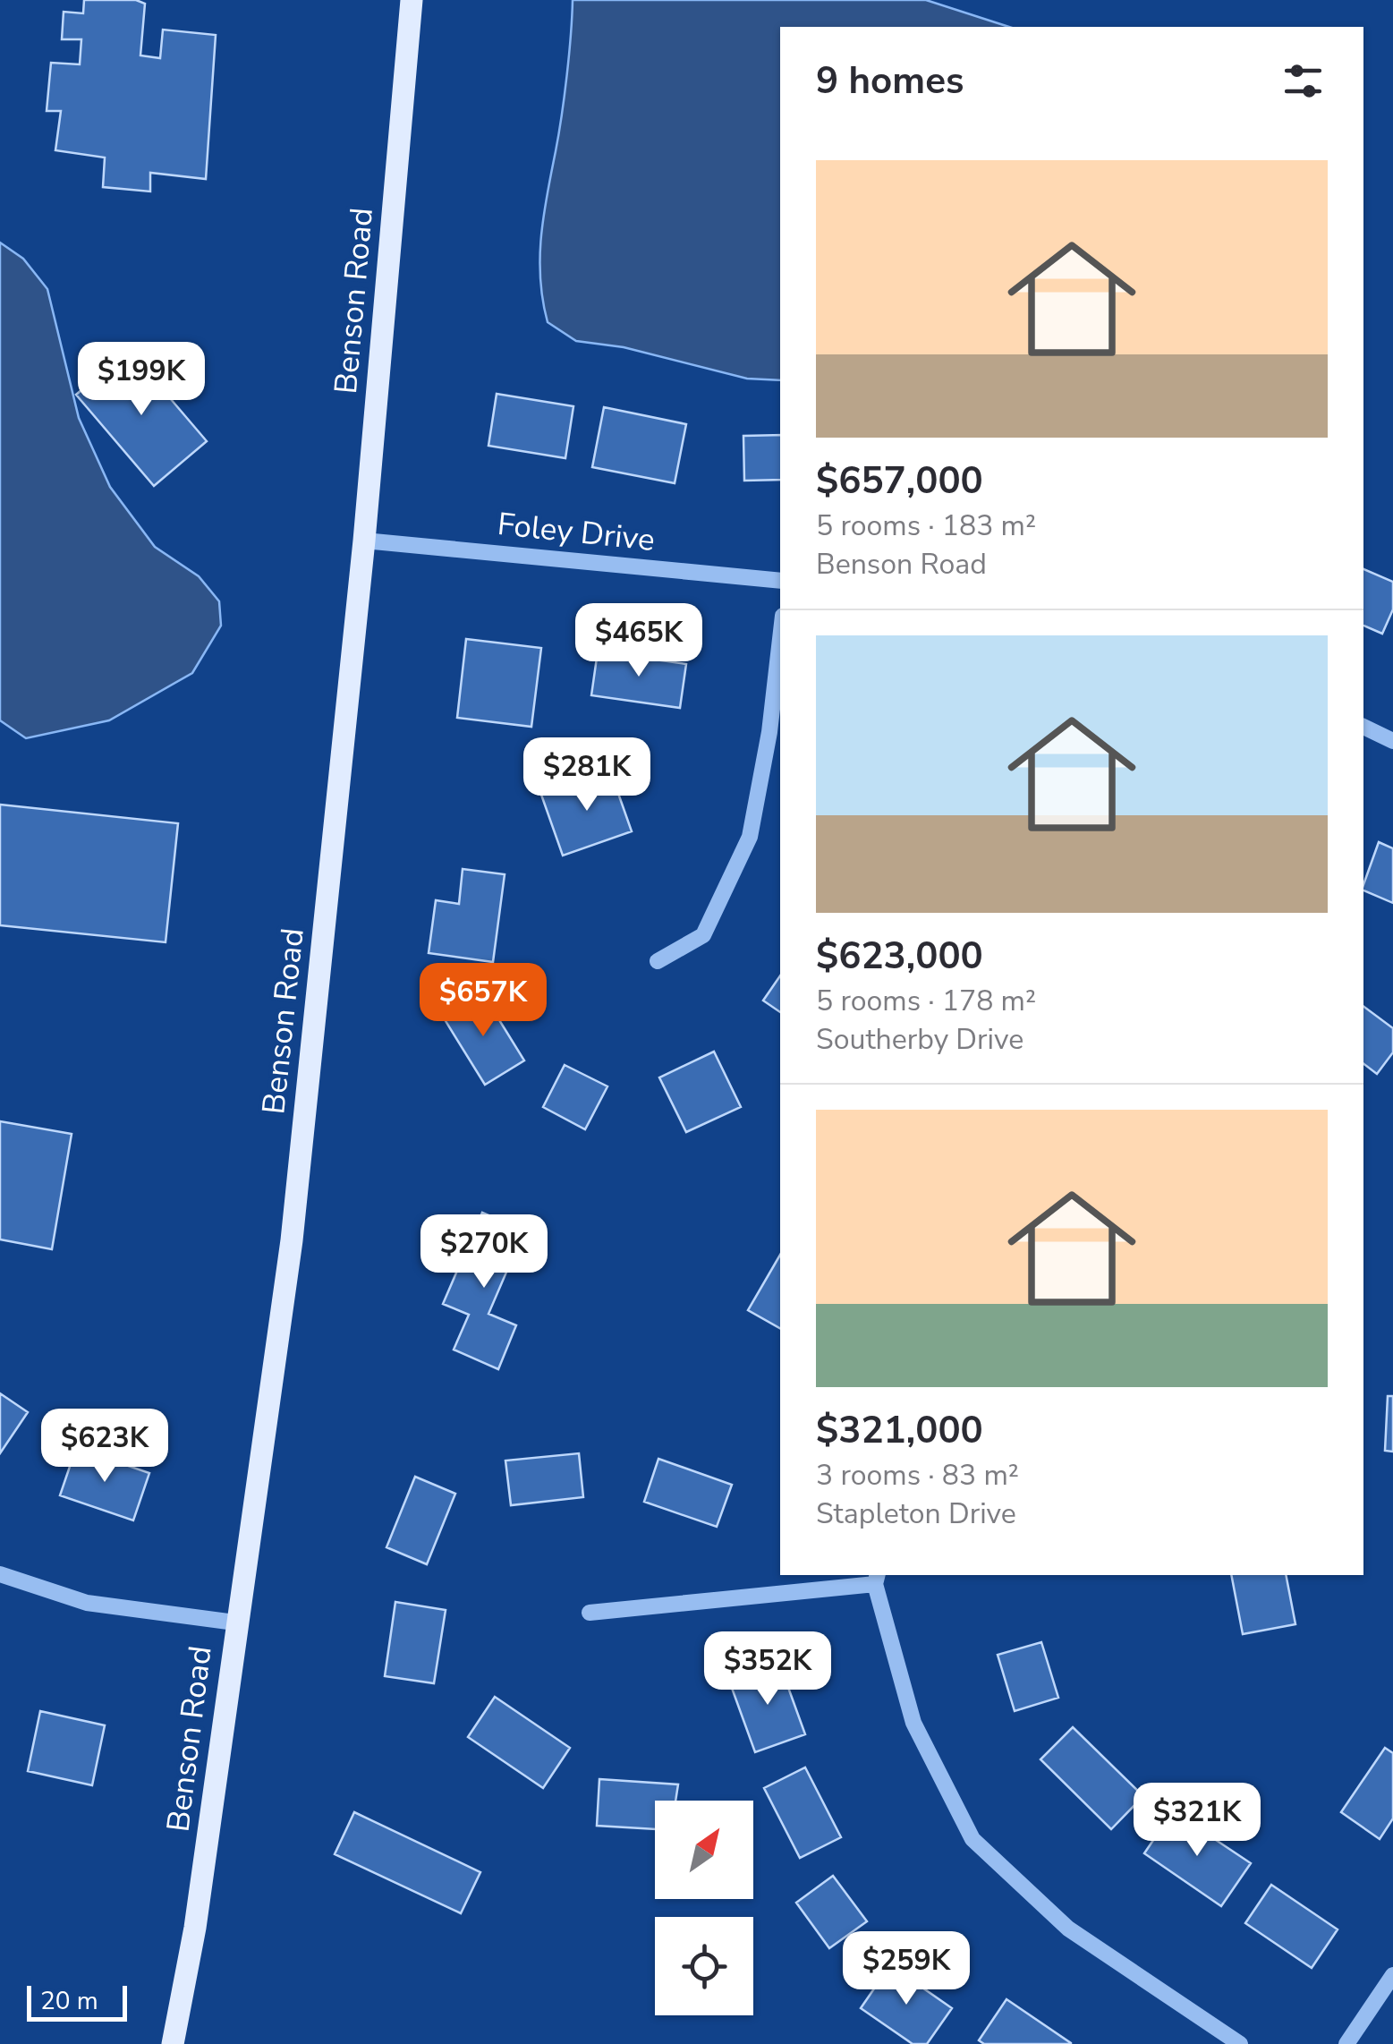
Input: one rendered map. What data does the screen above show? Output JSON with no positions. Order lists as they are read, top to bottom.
{
  "streets": {
    "main road": ["Benson Road"],
    "street": ["Foley Drive"]
  },
  "crossings": [
    ["Benson Road", "Foley Drive"]
  ],
  "scale_bar": "20 m",
  "north": "top right",
  "page": {
    "heading": "9 homes",
    "list": [
      {
        "name": "$657,000",
        "note": "5 rooms · 183 m² · Benson Road"
      },
      {
        "name": "$623,000",
        "note": "5 rooms · 178 m² · Southerby Drive"
      },
      {
        "name": "$321,000",
        "note": "3 rooms · 83 m² · Stapleton Drive"
      }
    ],
    "price": [
      "$199K",
      "$465K",
      "$281K",
      "$657K",
      "$270K",
      "$623K",
      "$352K",
      "$321K",
      "$259K"
    ],
    "scale": "20 m"
  }
}
